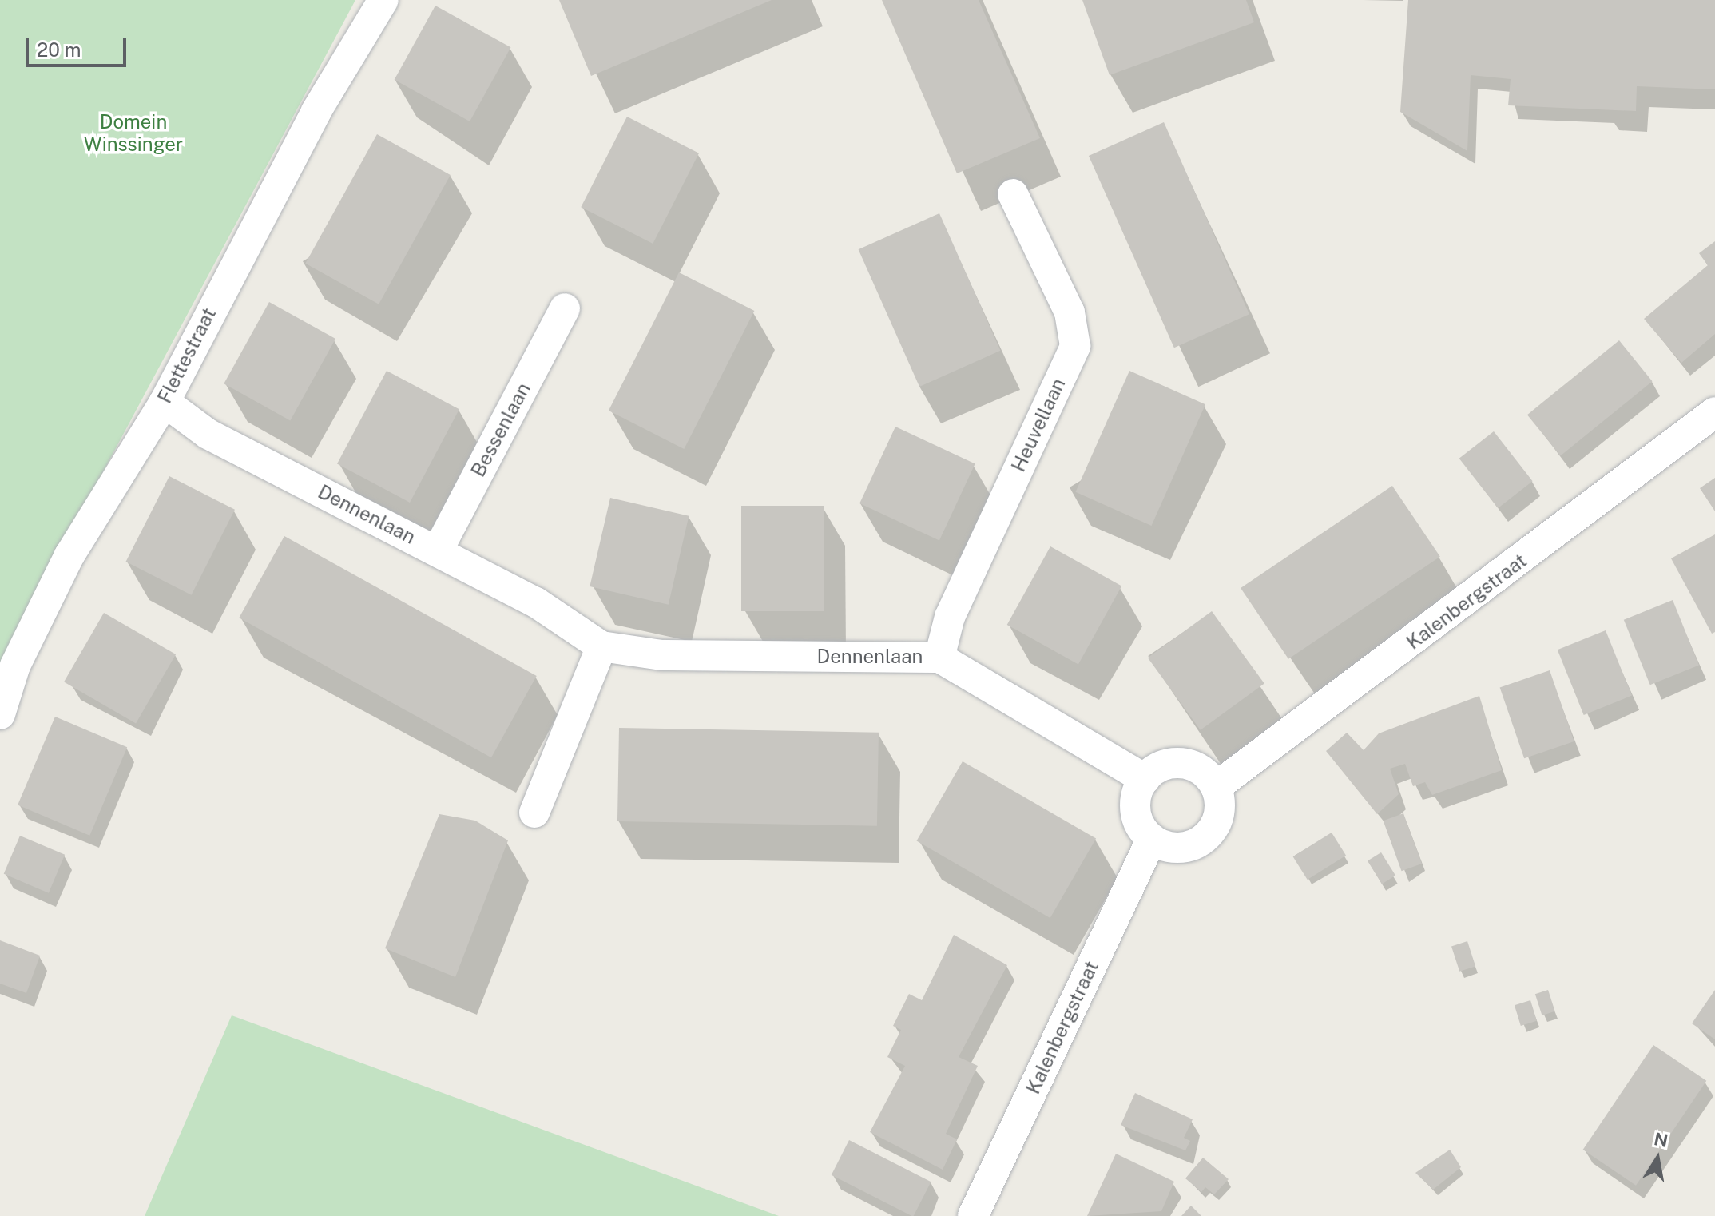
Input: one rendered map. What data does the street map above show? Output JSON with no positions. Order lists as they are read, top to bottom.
{
  "streets": {
    "street": [
      "Flettestraat",
      "Heuvellaan",
      "Bessenlaan",
      "Dennenlaan",
      "Kalenbergstraat"
    ]
  },
  "crossings": [
    ["Flettestraat", "Dennenlaan"],
    ["Heuvellaan", "Dennenlaan"],
    ["Bessenlaan", "Dennenlaan"],
    ["Dennenlaan", "Kalenbergstraat"]
  ],
  "parks": ["Domein Winssinger"],
  "scale_bar": "20 m",
  "north": "top"
}
